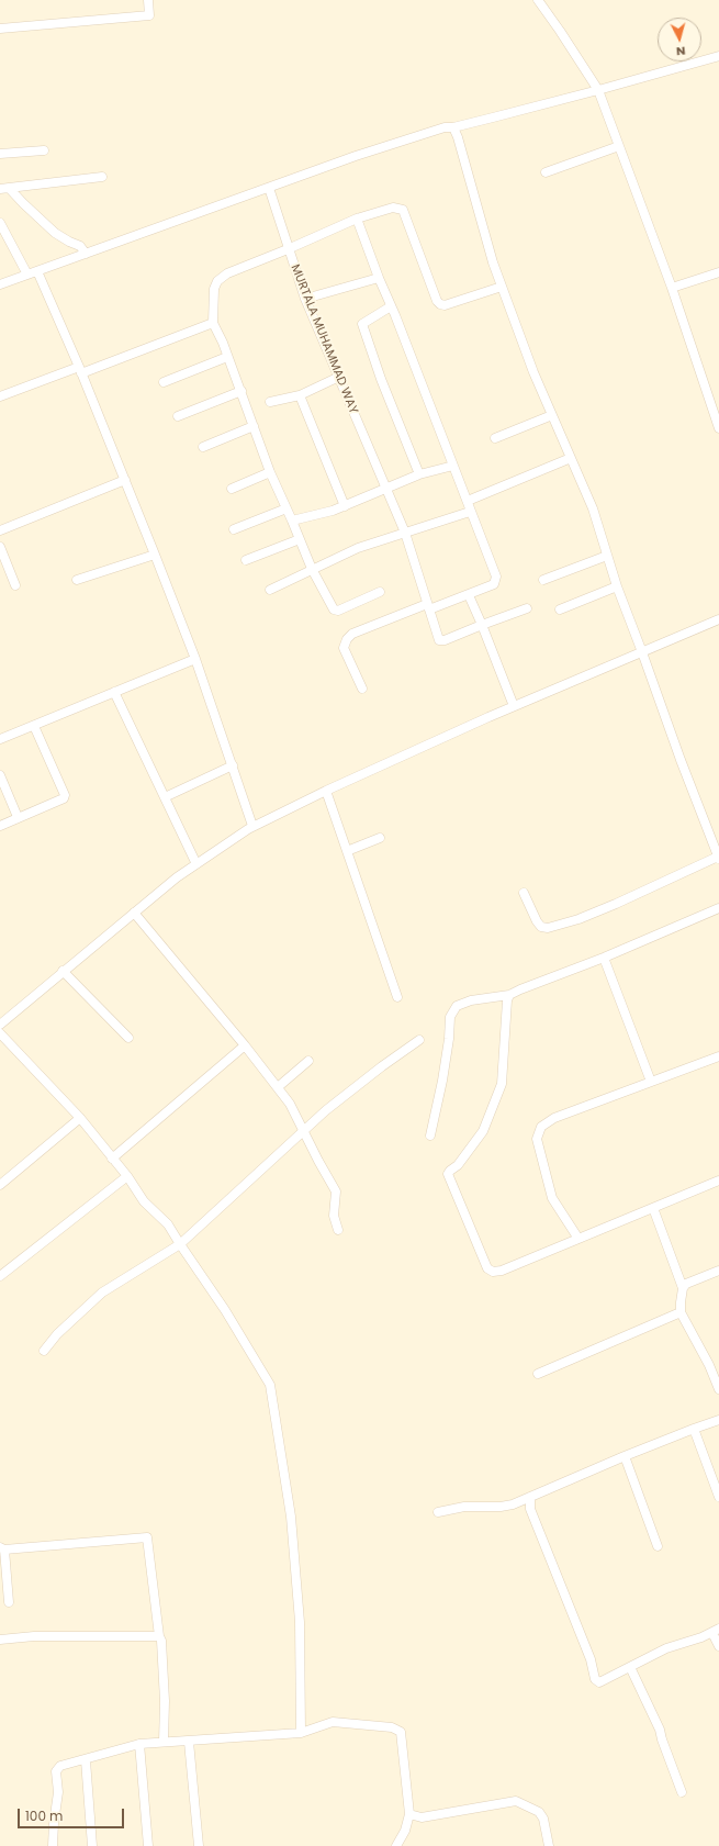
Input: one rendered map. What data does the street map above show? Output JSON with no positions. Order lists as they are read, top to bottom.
{
  "streets": {
    "street": ["MURTALA MUHAMMAD WAY"]
  },
  "scale_bar": "100 m",
  "north": "bottom"
}
